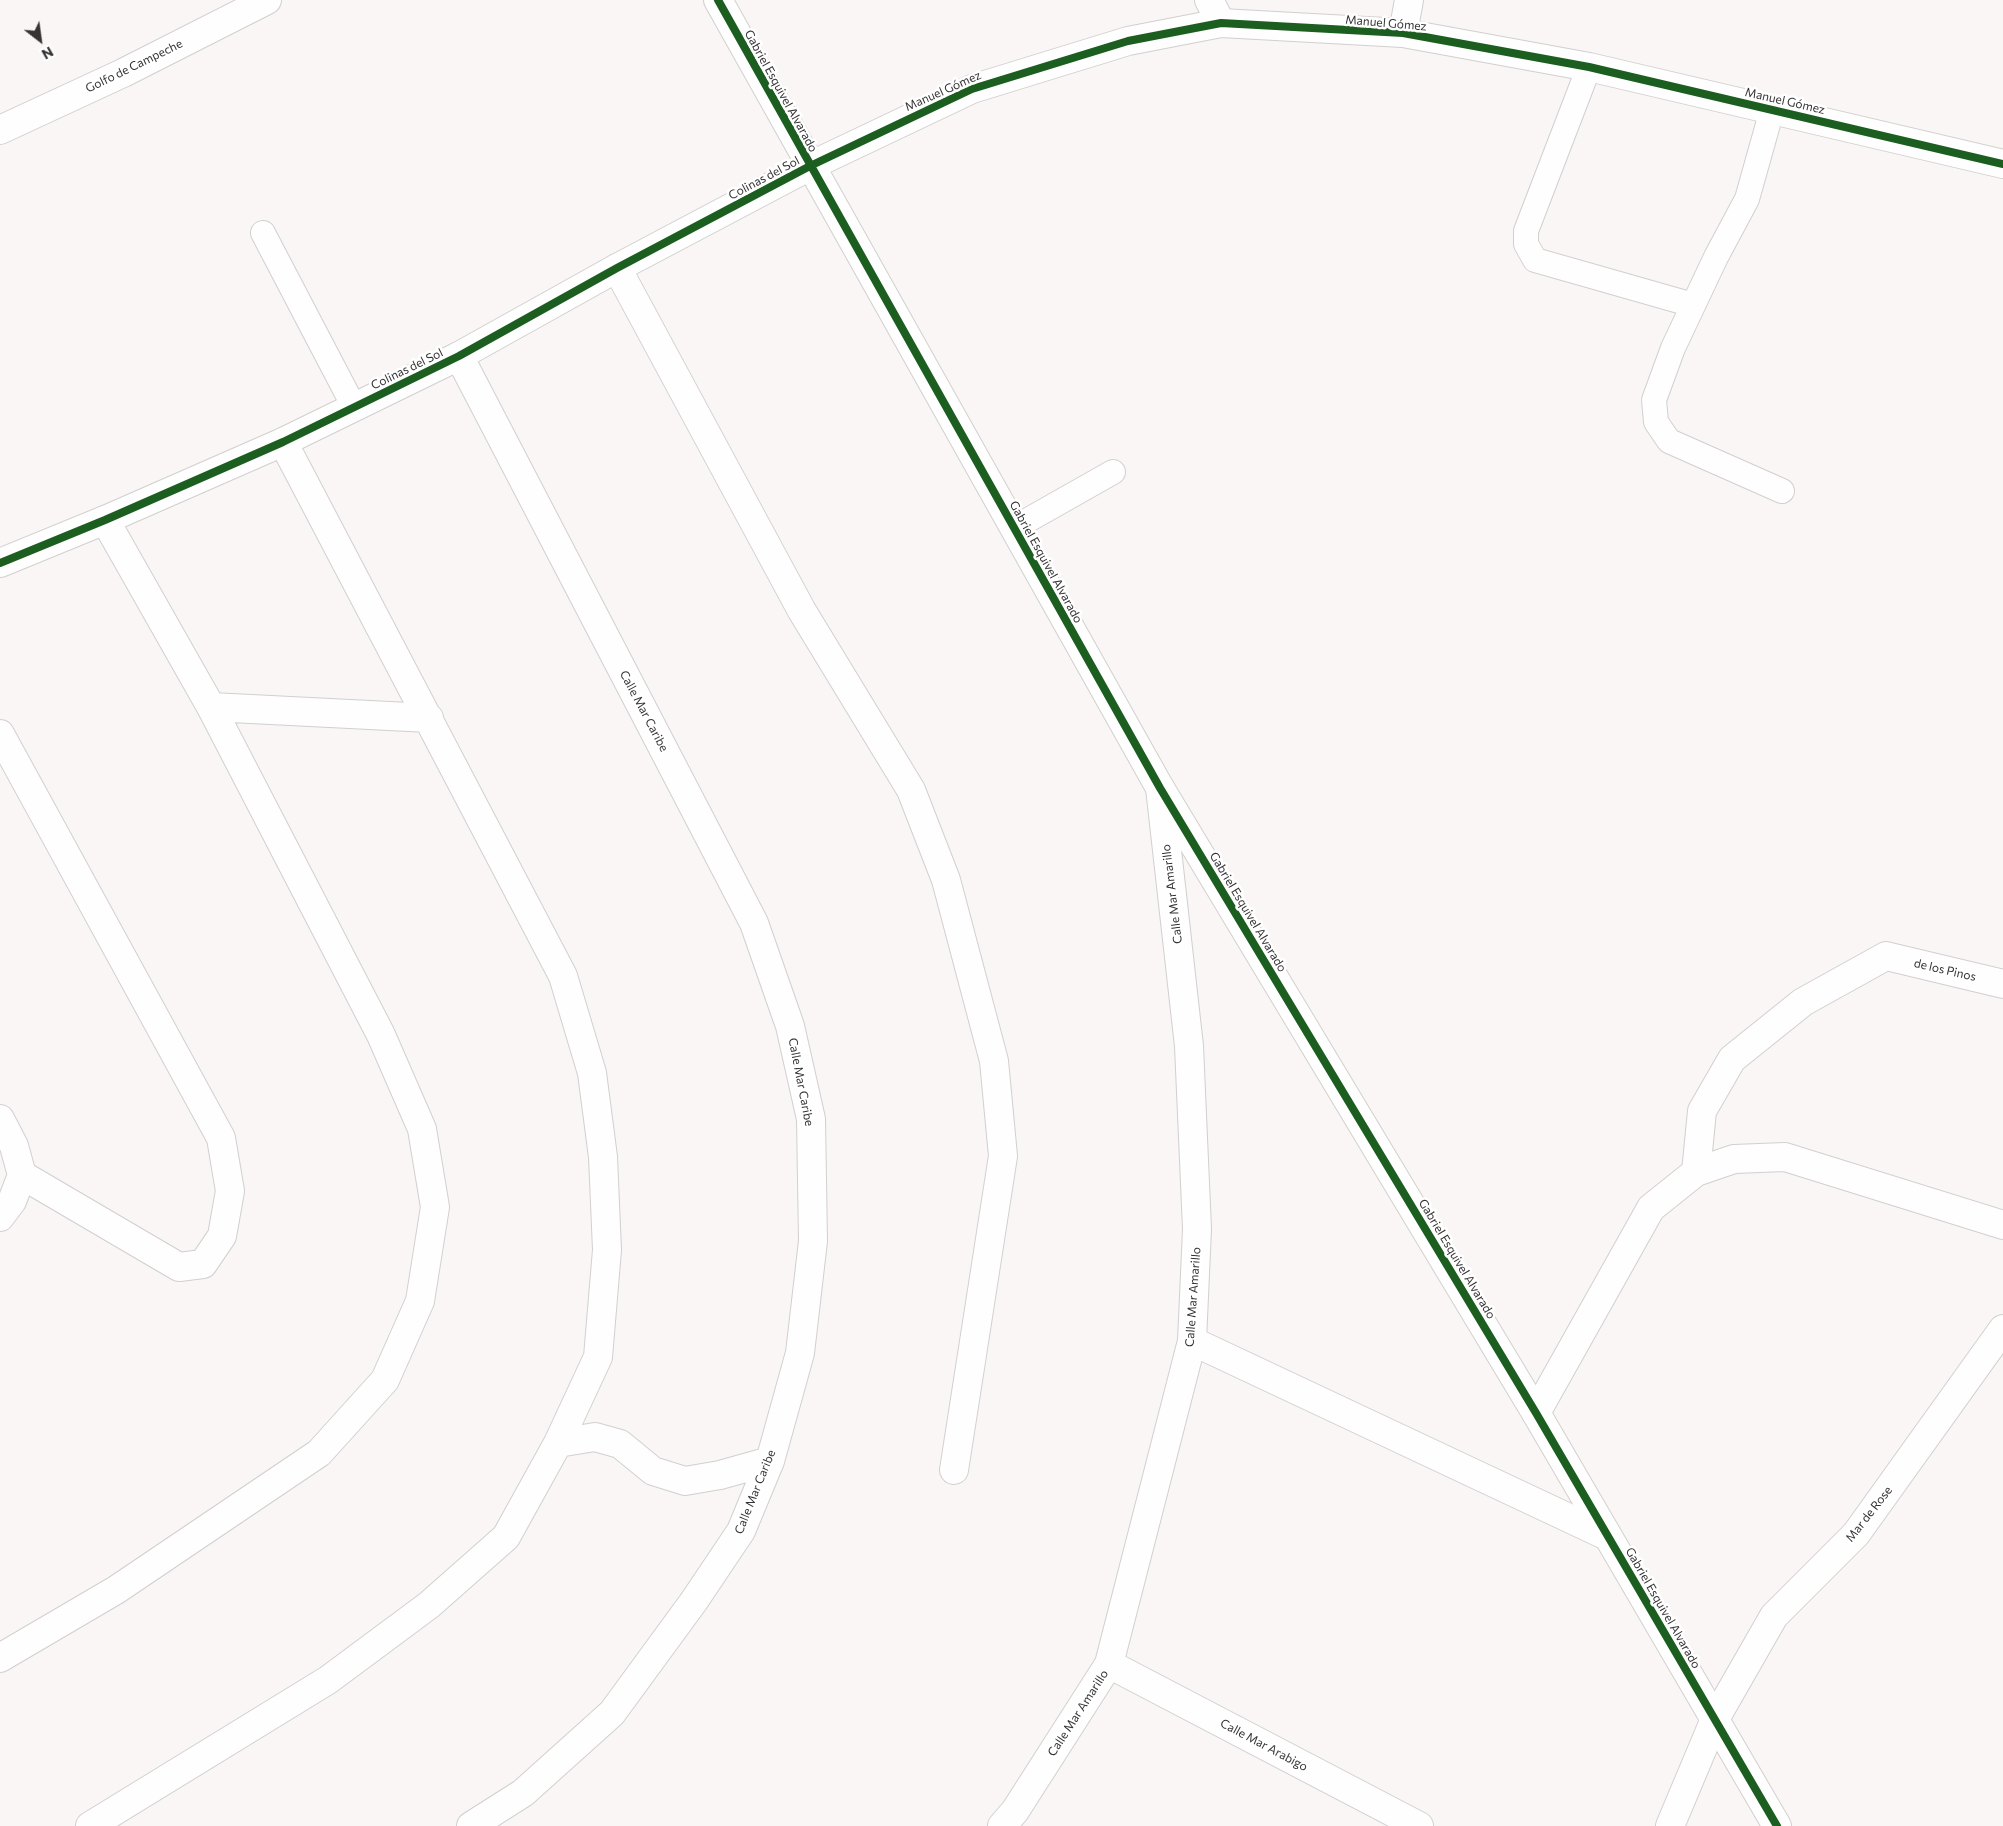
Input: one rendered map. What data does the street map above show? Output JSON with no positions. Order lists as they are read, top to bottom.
{
  "streets": {
    "street": [
      "Manuel Gómez",
      "Golfo de Campeche",
      "Gabriel Esquivel Alvarado",
      "Colinas del Sol",
      "Calle Mar Caribe",
      "Calle Mar Amarillo",
      "de los Pinos",
      "Mar de Rose",
      "Calle Mar Arabigo"
    ]
  },
  "crossings": [
    ["Manuel Gómez", "Gabriel Esquivel Alvarado"],
    ["Manuel Gómez", "Colinas del Sol"],
    ["Gabriel Esquivel Alvarado", "Colinas del Sol"],
    ["Gabriel Esquivel Alvarado", "Calle Mar Amarillo"],
    ["Gabriel Esquivel Alvarado", "Mar de Rose"],
    ["Colinas del Sol", "Calle Mar Caribe"],
    ["Calle Mar Amarillo", "Calle Mar Arabigo"]
  ],
  "north": "bottom right"
}
